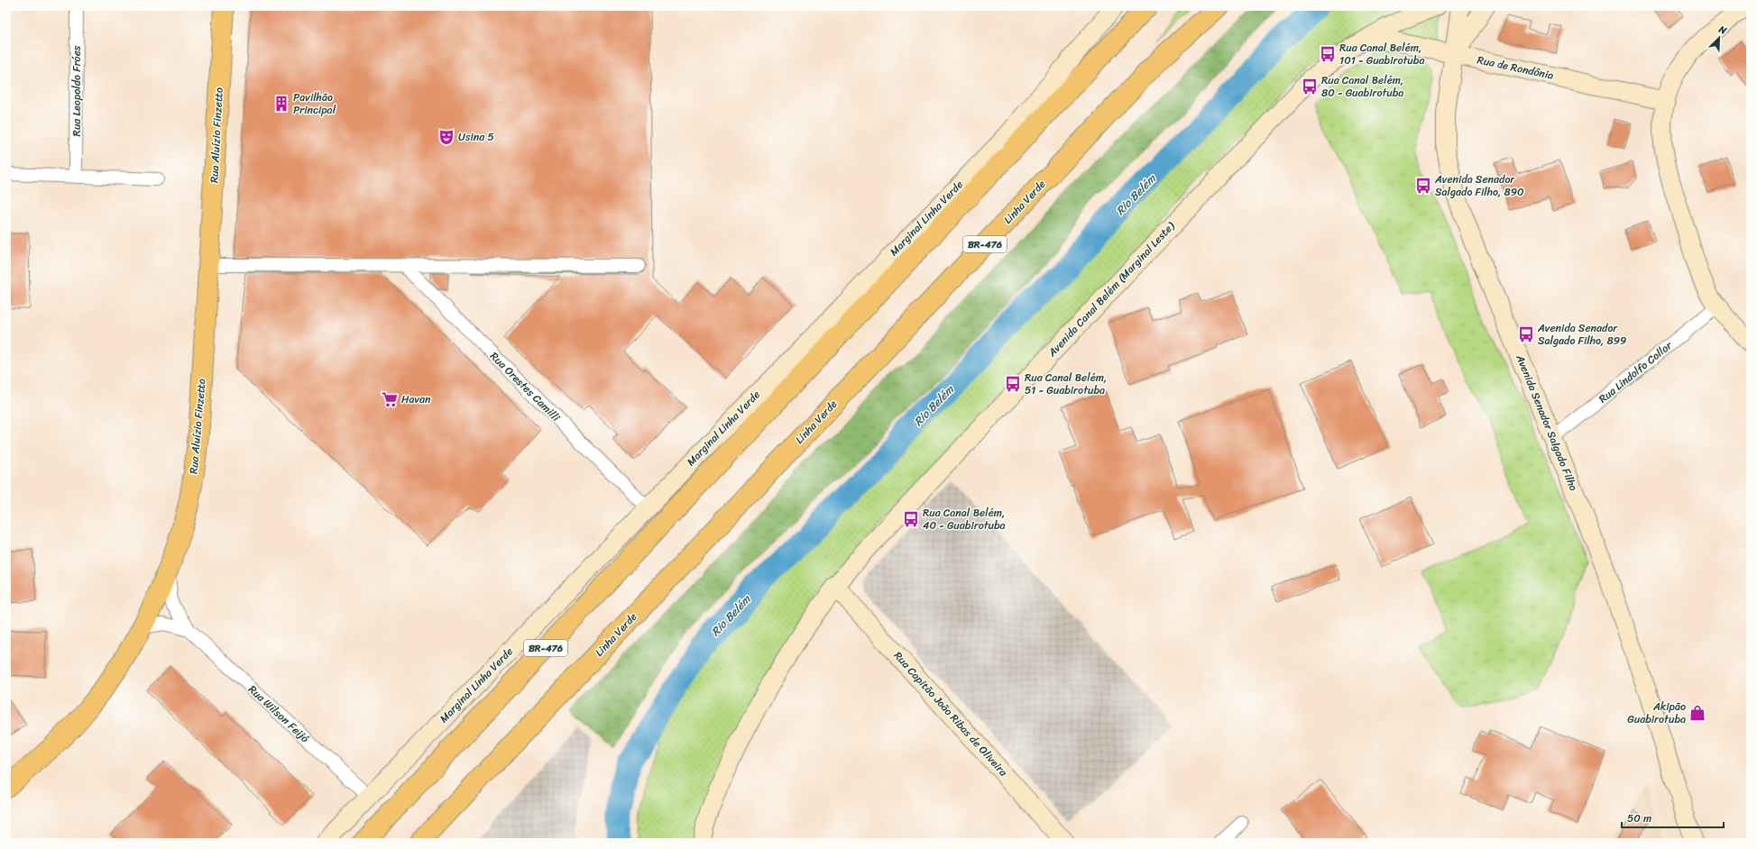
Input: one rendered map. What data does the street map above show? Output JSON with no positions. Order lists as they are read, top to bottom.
{
  "streets": {
    "main road": ["Rua Aluízio Finzetto", "Linha Verde", "BR-476"],
    "street": [
      "Rua de Rondônia",
      "Rua Leopoldo Fróes",
      "Marginal Linha Verde",
      "Avenida Canal Belém (Marginal Leste)",
      "Rua Lindolfo Collor",
      "Rua Orestes Camilli",
      "Avenida Senador Salgado Filho",
      "Rua Wilson Feijó",
      "Rua Capitão João Ribas de Oliveira"
    ]
  },
  "crossings": [
    ["Rua de Rondônia", "Avenida Canal Belém (Marginal Leste)"],
    ["Rua de Rondônia", "Avenida Senador Salgado Filho"],
    ["Rua Aluízio Finzetto", "Rua Wilson Feijó"],
    ["Marginal Linha Verde", "Rua Orestes Camilli"],
    ["Marginal Linha Verde", "Rua Wilson Feijó"],
    ["Avenida Canal Belém (Marginal Leste)", "Rua Capitão João Ribas de Oliveira"],
    ["Rua Lindolfo Collor", "Avenida Senador Salgado Filho"]
  ],
  "water": ["Rio Belém"],
  "places": {
    "bus stop": [
      "Rua Canal Belém, 101 - Guabirotuba",
      "Rua Canal Belém, 80 - Guabirotuba",
      "Avenida Senador Salgado Filho, 890",
      "Avenida Senador Salgado Filho, 899",
      "Rua Canal Belém, 51 - Guabirotuba",
      "Rua Canal Belém, 40 - Guabirotuba"
    ],
    "building": ["Pavilhão Principal"],
    "theatre": ["Usina 5"],
    "supermarket": ["Havan"],
    "shop": ["Akipão Guabirotuba"]
  },
  "scale_bar": "50 m",
  "north": "top right"
}
